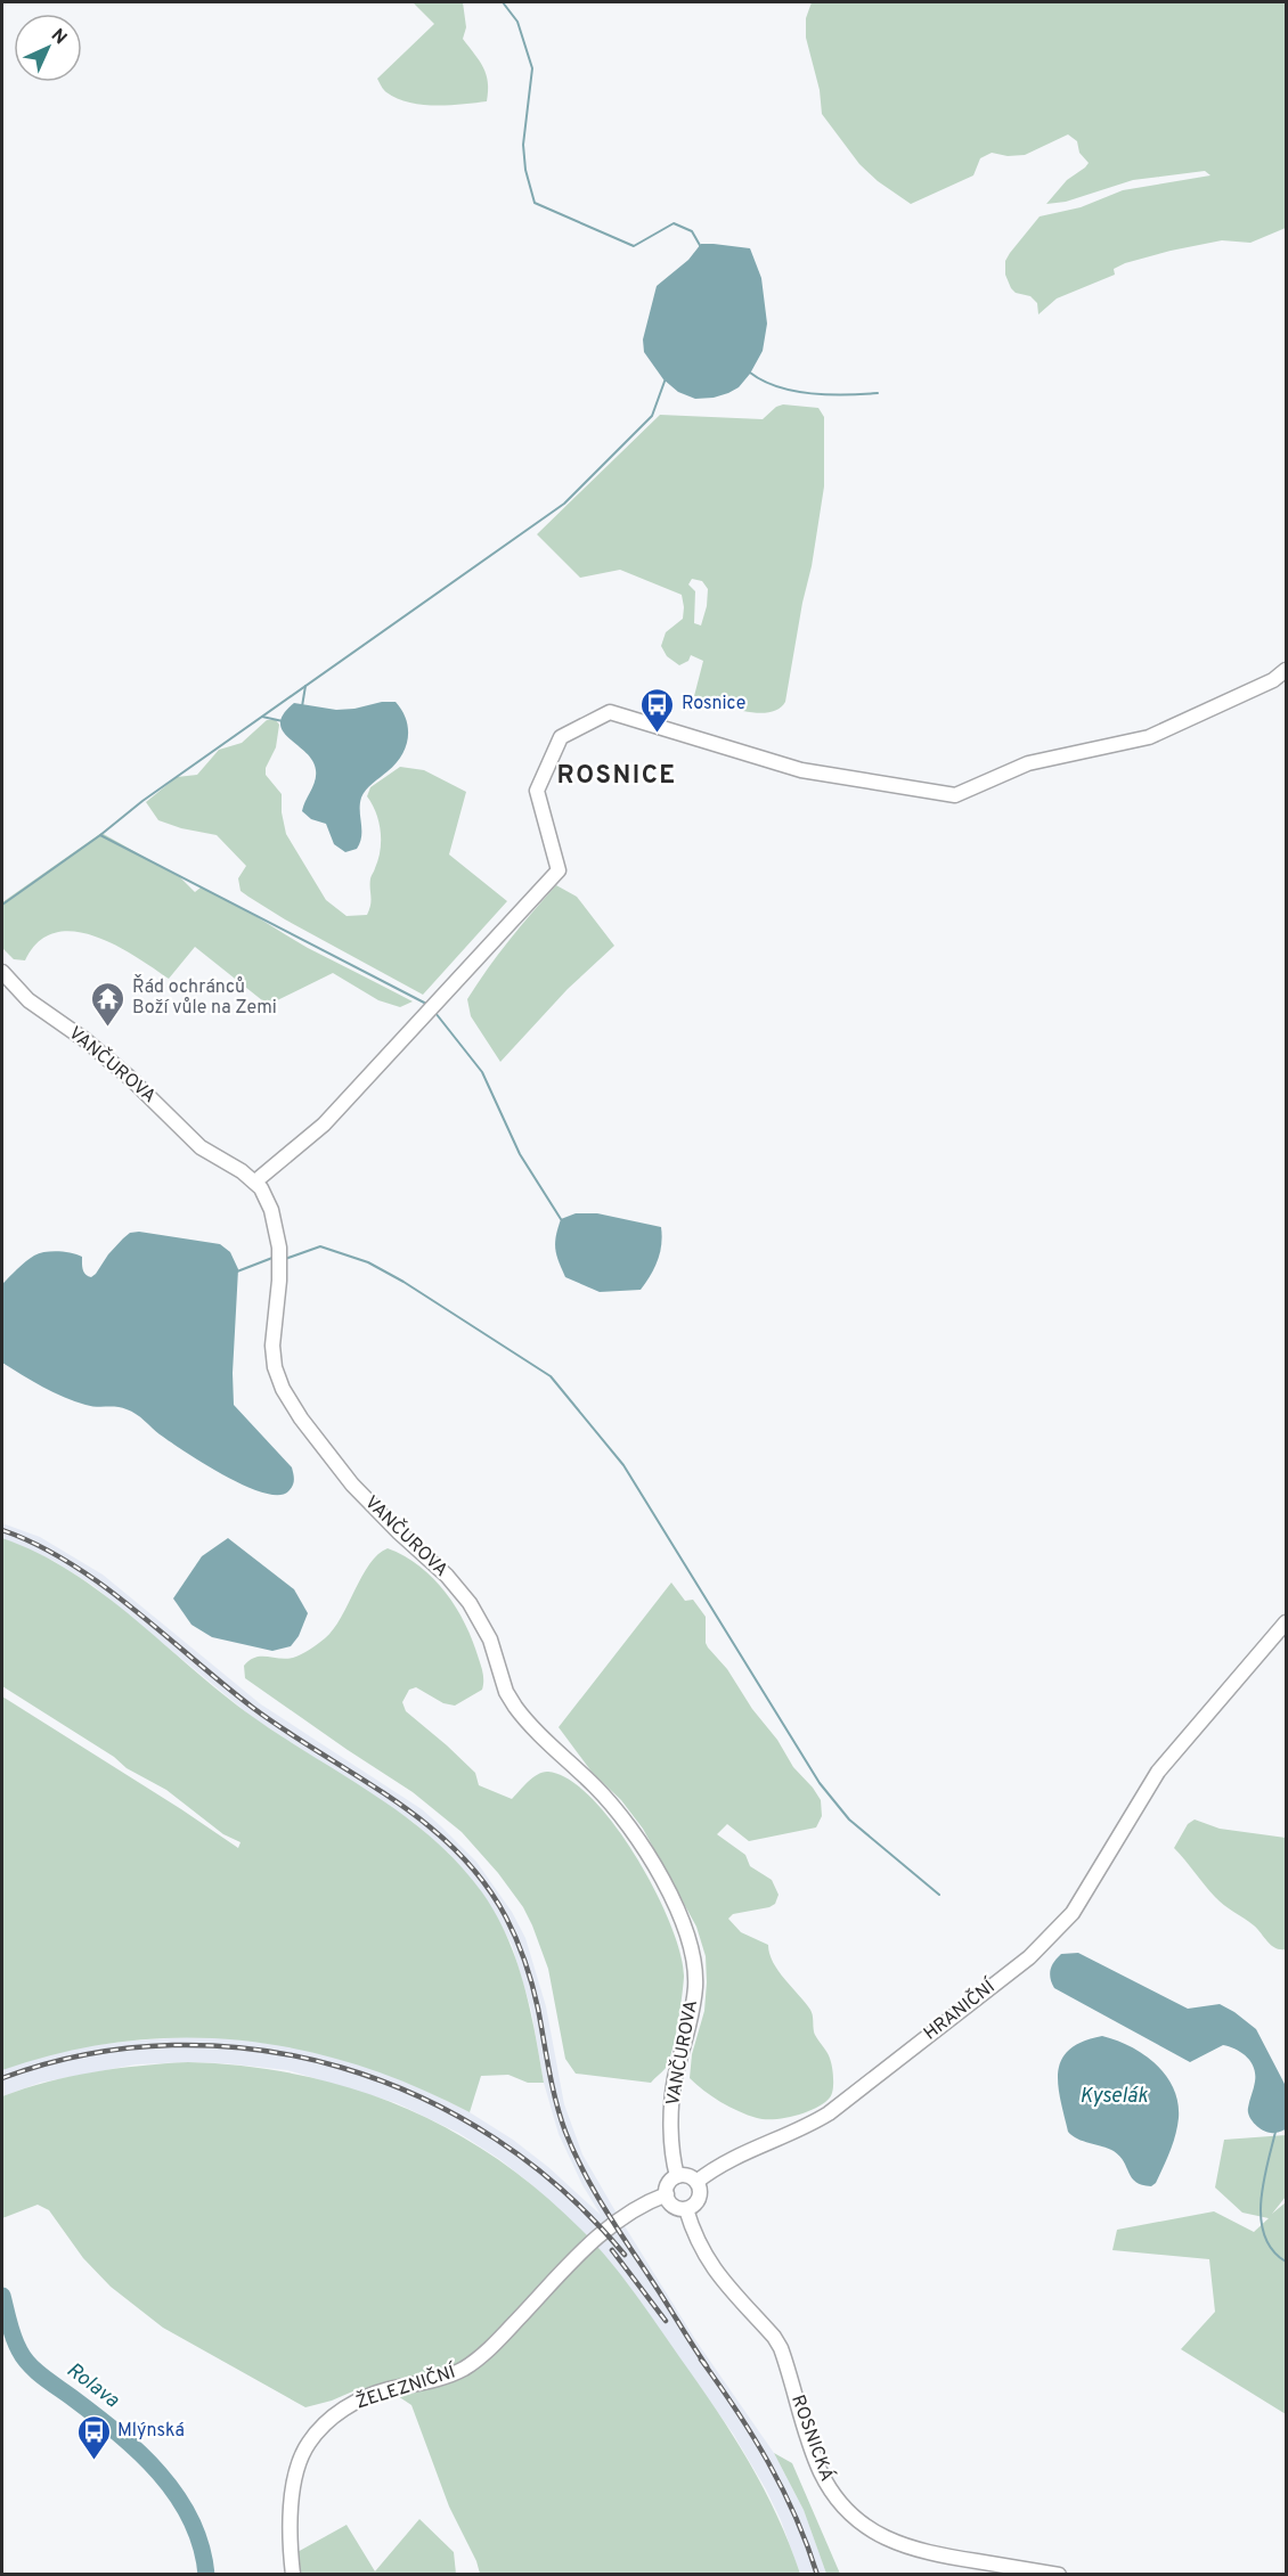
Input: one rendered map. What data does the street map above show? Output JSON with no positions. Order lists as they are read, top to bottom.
{
  "streets": {
    "street": [
      "VANČUROVA",
      "HRANIČNÍ",
      "ŽELEZNIČNÍ",
      "ROSNICKÁ"
    ]
  },
  "crossings": [
    ["VANČUROVA", "HRANIČNÍ"],
    ["VANČUROVA", "ŽELEZNIČNÍ"],
    ["VANČUROVA", "ROSNICKÁ"],
    ["HRANIČNÍ", "ŽELEZNIČNÍ"],
    ["HRANIČNÍ", "ROSNICKÁ"],
    ["ŽELEZNIČNÍ", "ROSNICKÁ"]
  ],
  "districts": ["ROSNICE"],
  "water": ["Kyselák", "Rolava"],
  "places": {
    "bus stop": ["Rosnice", "Mlýnská"],
    "temple": ["Řád ochránců Boží vůle na Zemi"]
  },
  "north": "top right"
}
